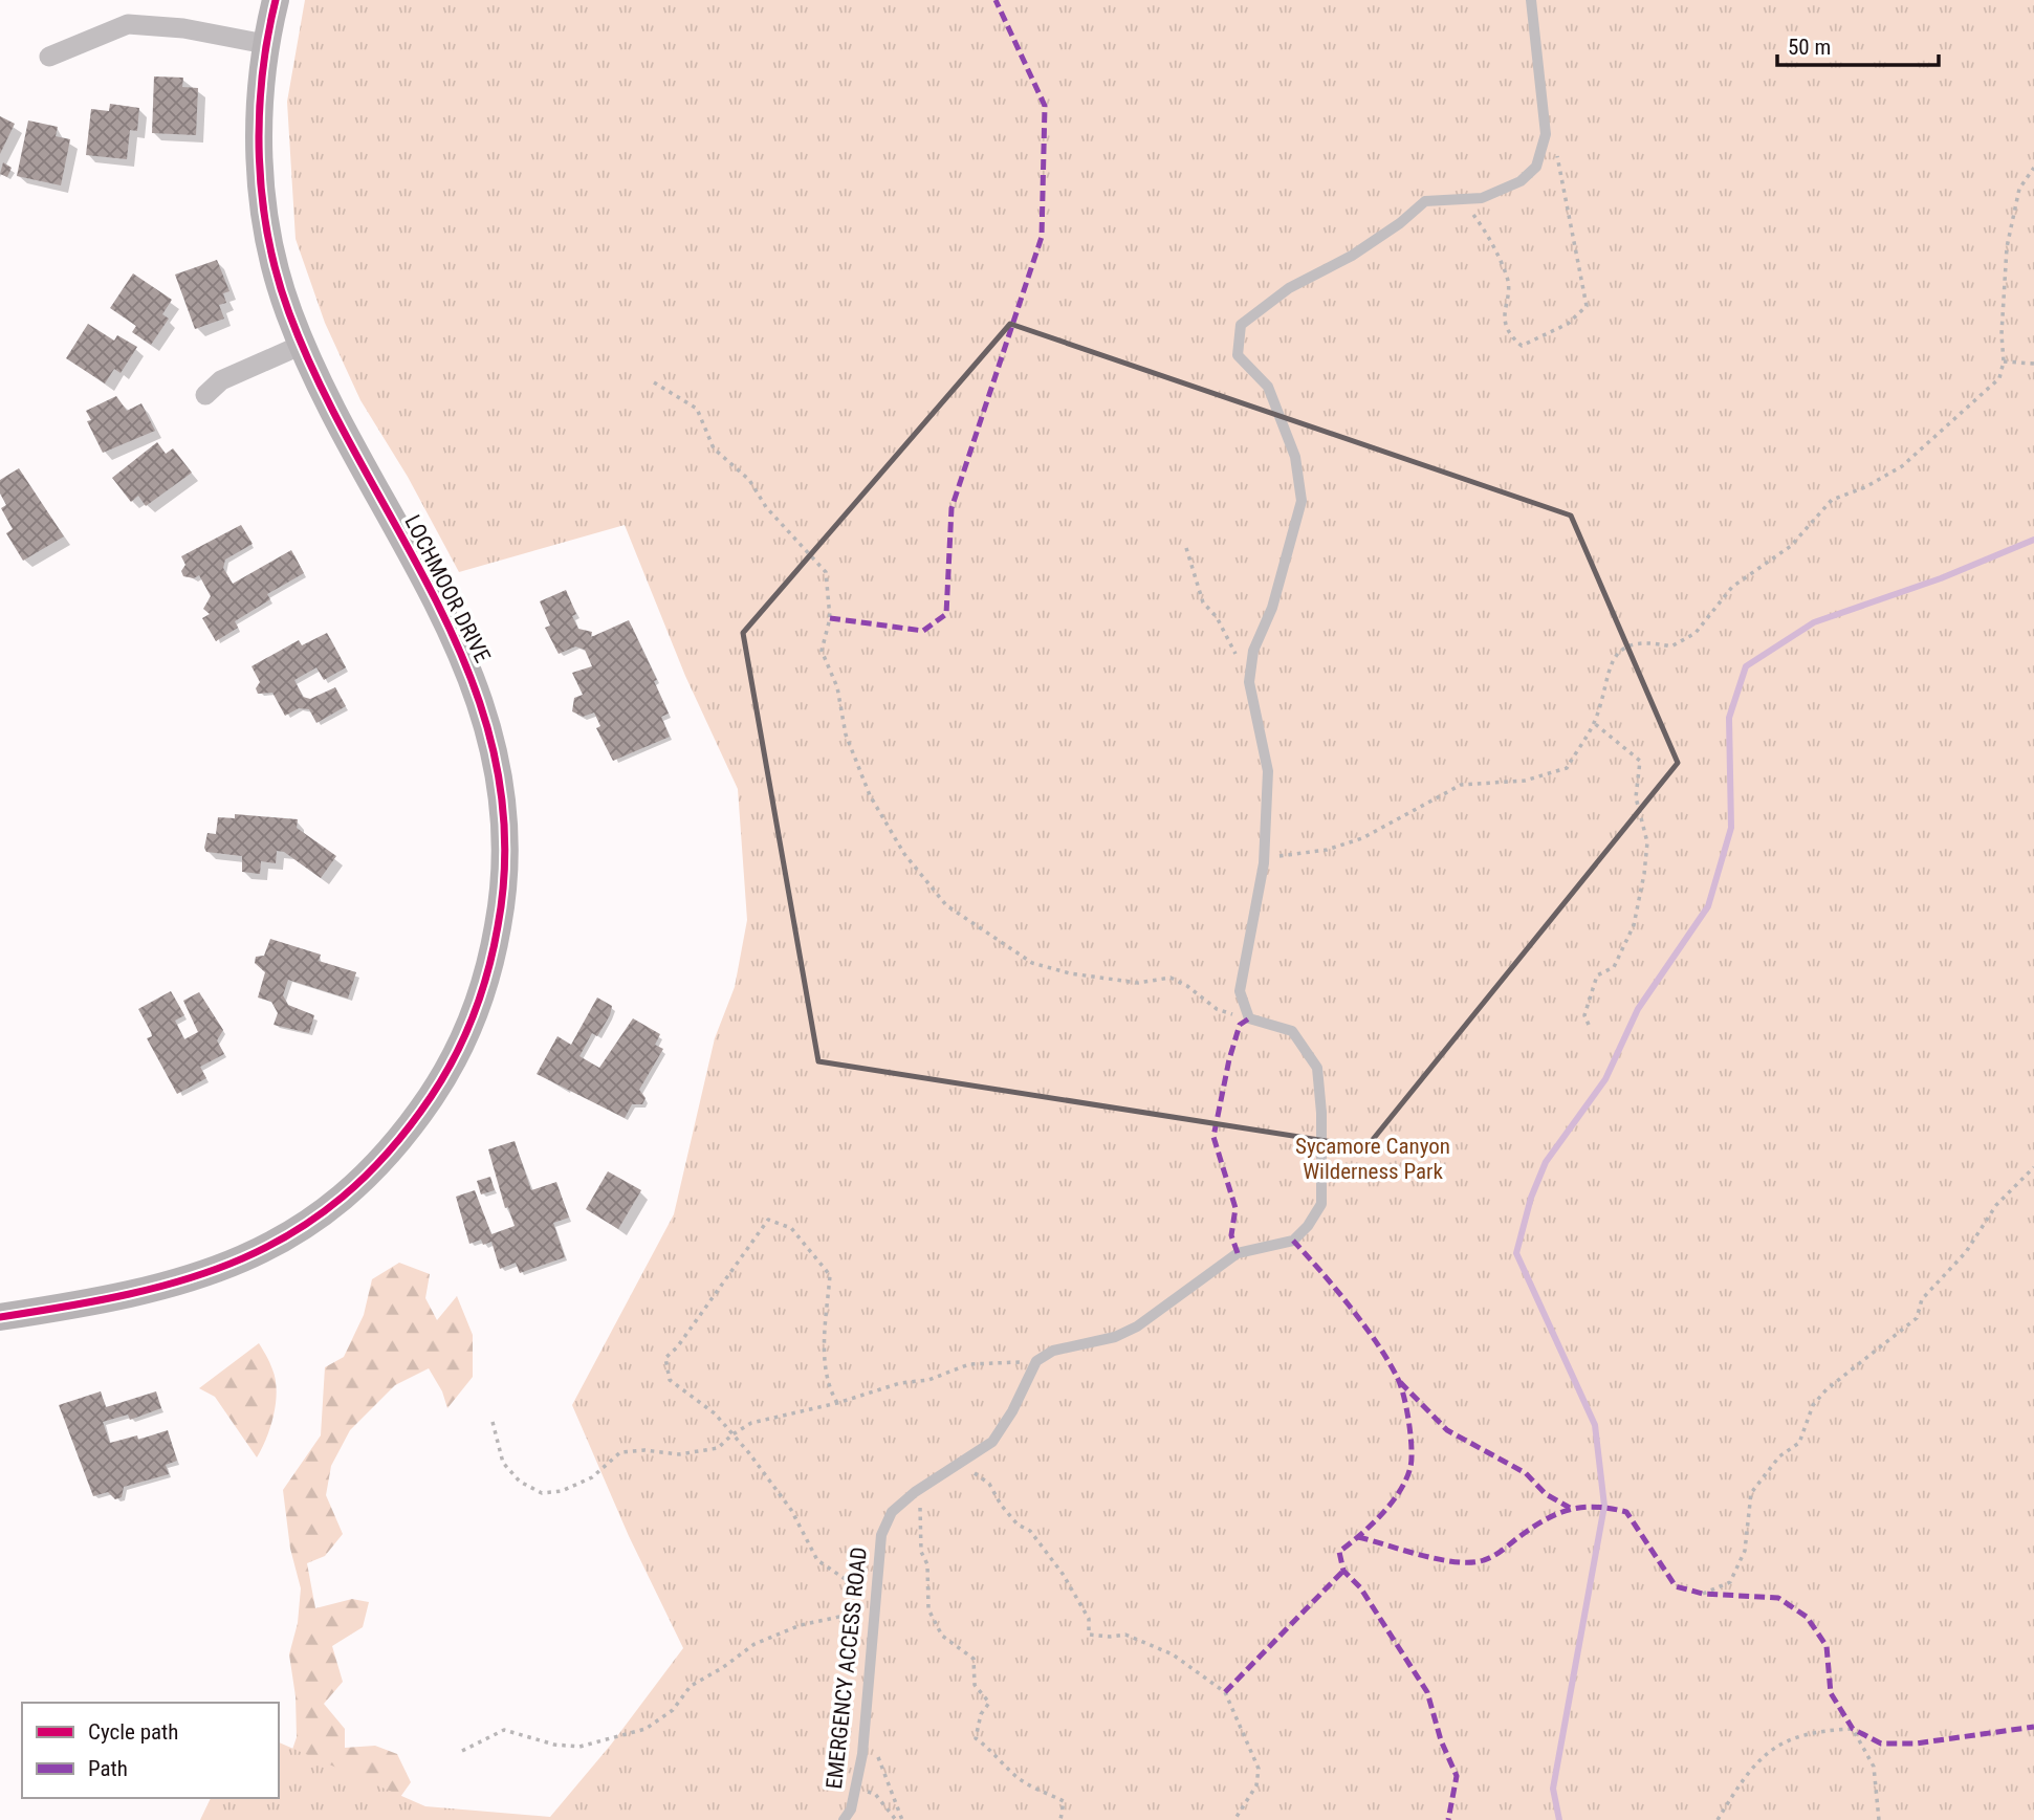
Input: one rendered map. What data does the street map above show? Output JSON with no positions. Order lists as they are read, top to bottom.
{
  "streets": {
    "street": ["LOCHMOOR DRIVE"],
    "lane": ["EMERGENCY ACCESS ROAD"]
  },
  "parks": ["Sycamore Canyon Wilderness Park"],
  "legend": ["Cycle path", "Path"],
  "scale_bar": "50 m"
}
